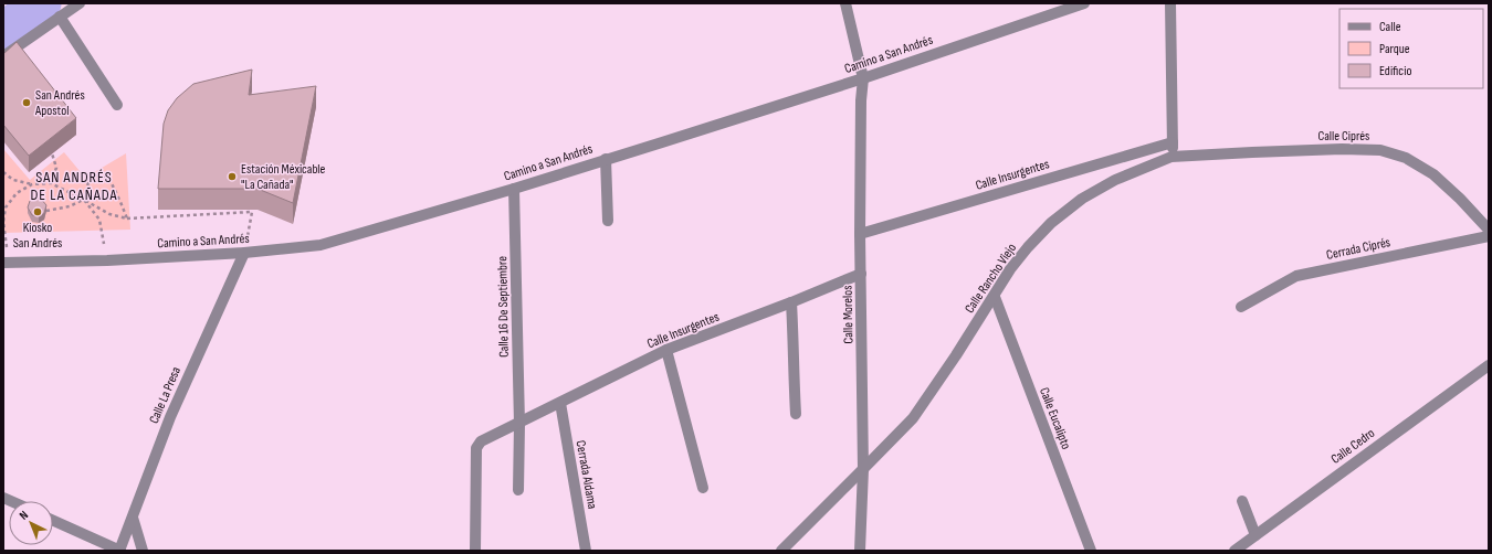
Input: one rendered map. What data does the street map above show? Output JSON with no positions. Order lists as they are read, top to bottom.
{
  "streets": {
    "street": [
      "Camino a San Andrés",
      "Calle Ciprés",
      "Calle Insurgentes",
      "Cerrada Ciprés",
      "Calle Rancho Viejo",
      "Calle 16 De Septiembre",
      "Calle Morelos",
      "Calle La Presa",
      "Calle Eucalipto",
      "Calle Cedro",
      "Cerrada Aldama"
    ]
  },
  "crossings": [
    ["Camino a San Andrés", "Calle 16 De Septiembre"],
    ["Camino a San Andrés", "Calle Morelos"],
    ["Camino a San Andrés", "Calle La Presa"],
    ["Calle Ciprés", "Calle Rancho Viejo"],
    ["Calle Insurgentes", "Calle 16 De Septiembre"],
    ["Calle Insurgentes", "Calle Morelos"],
    ["Calle Insurgentes", "Cerrada Aldama"],
    ["Calle Rancho Viejo", "Calle Morelos"],
    ["Calle Rancho Viejo", "Calle Eucalipto"]
  ],
  "districts": ["SAN ANDRÉS DE LA CAÑADA"],
  "places": ["San Andrés Apostol", "Estación Méxicable \"La Cañada\"", "Kiosko San Andrés"],
  "legend": ["Calle", "Parque", "Edificio"],
  "north": "top left"
}
